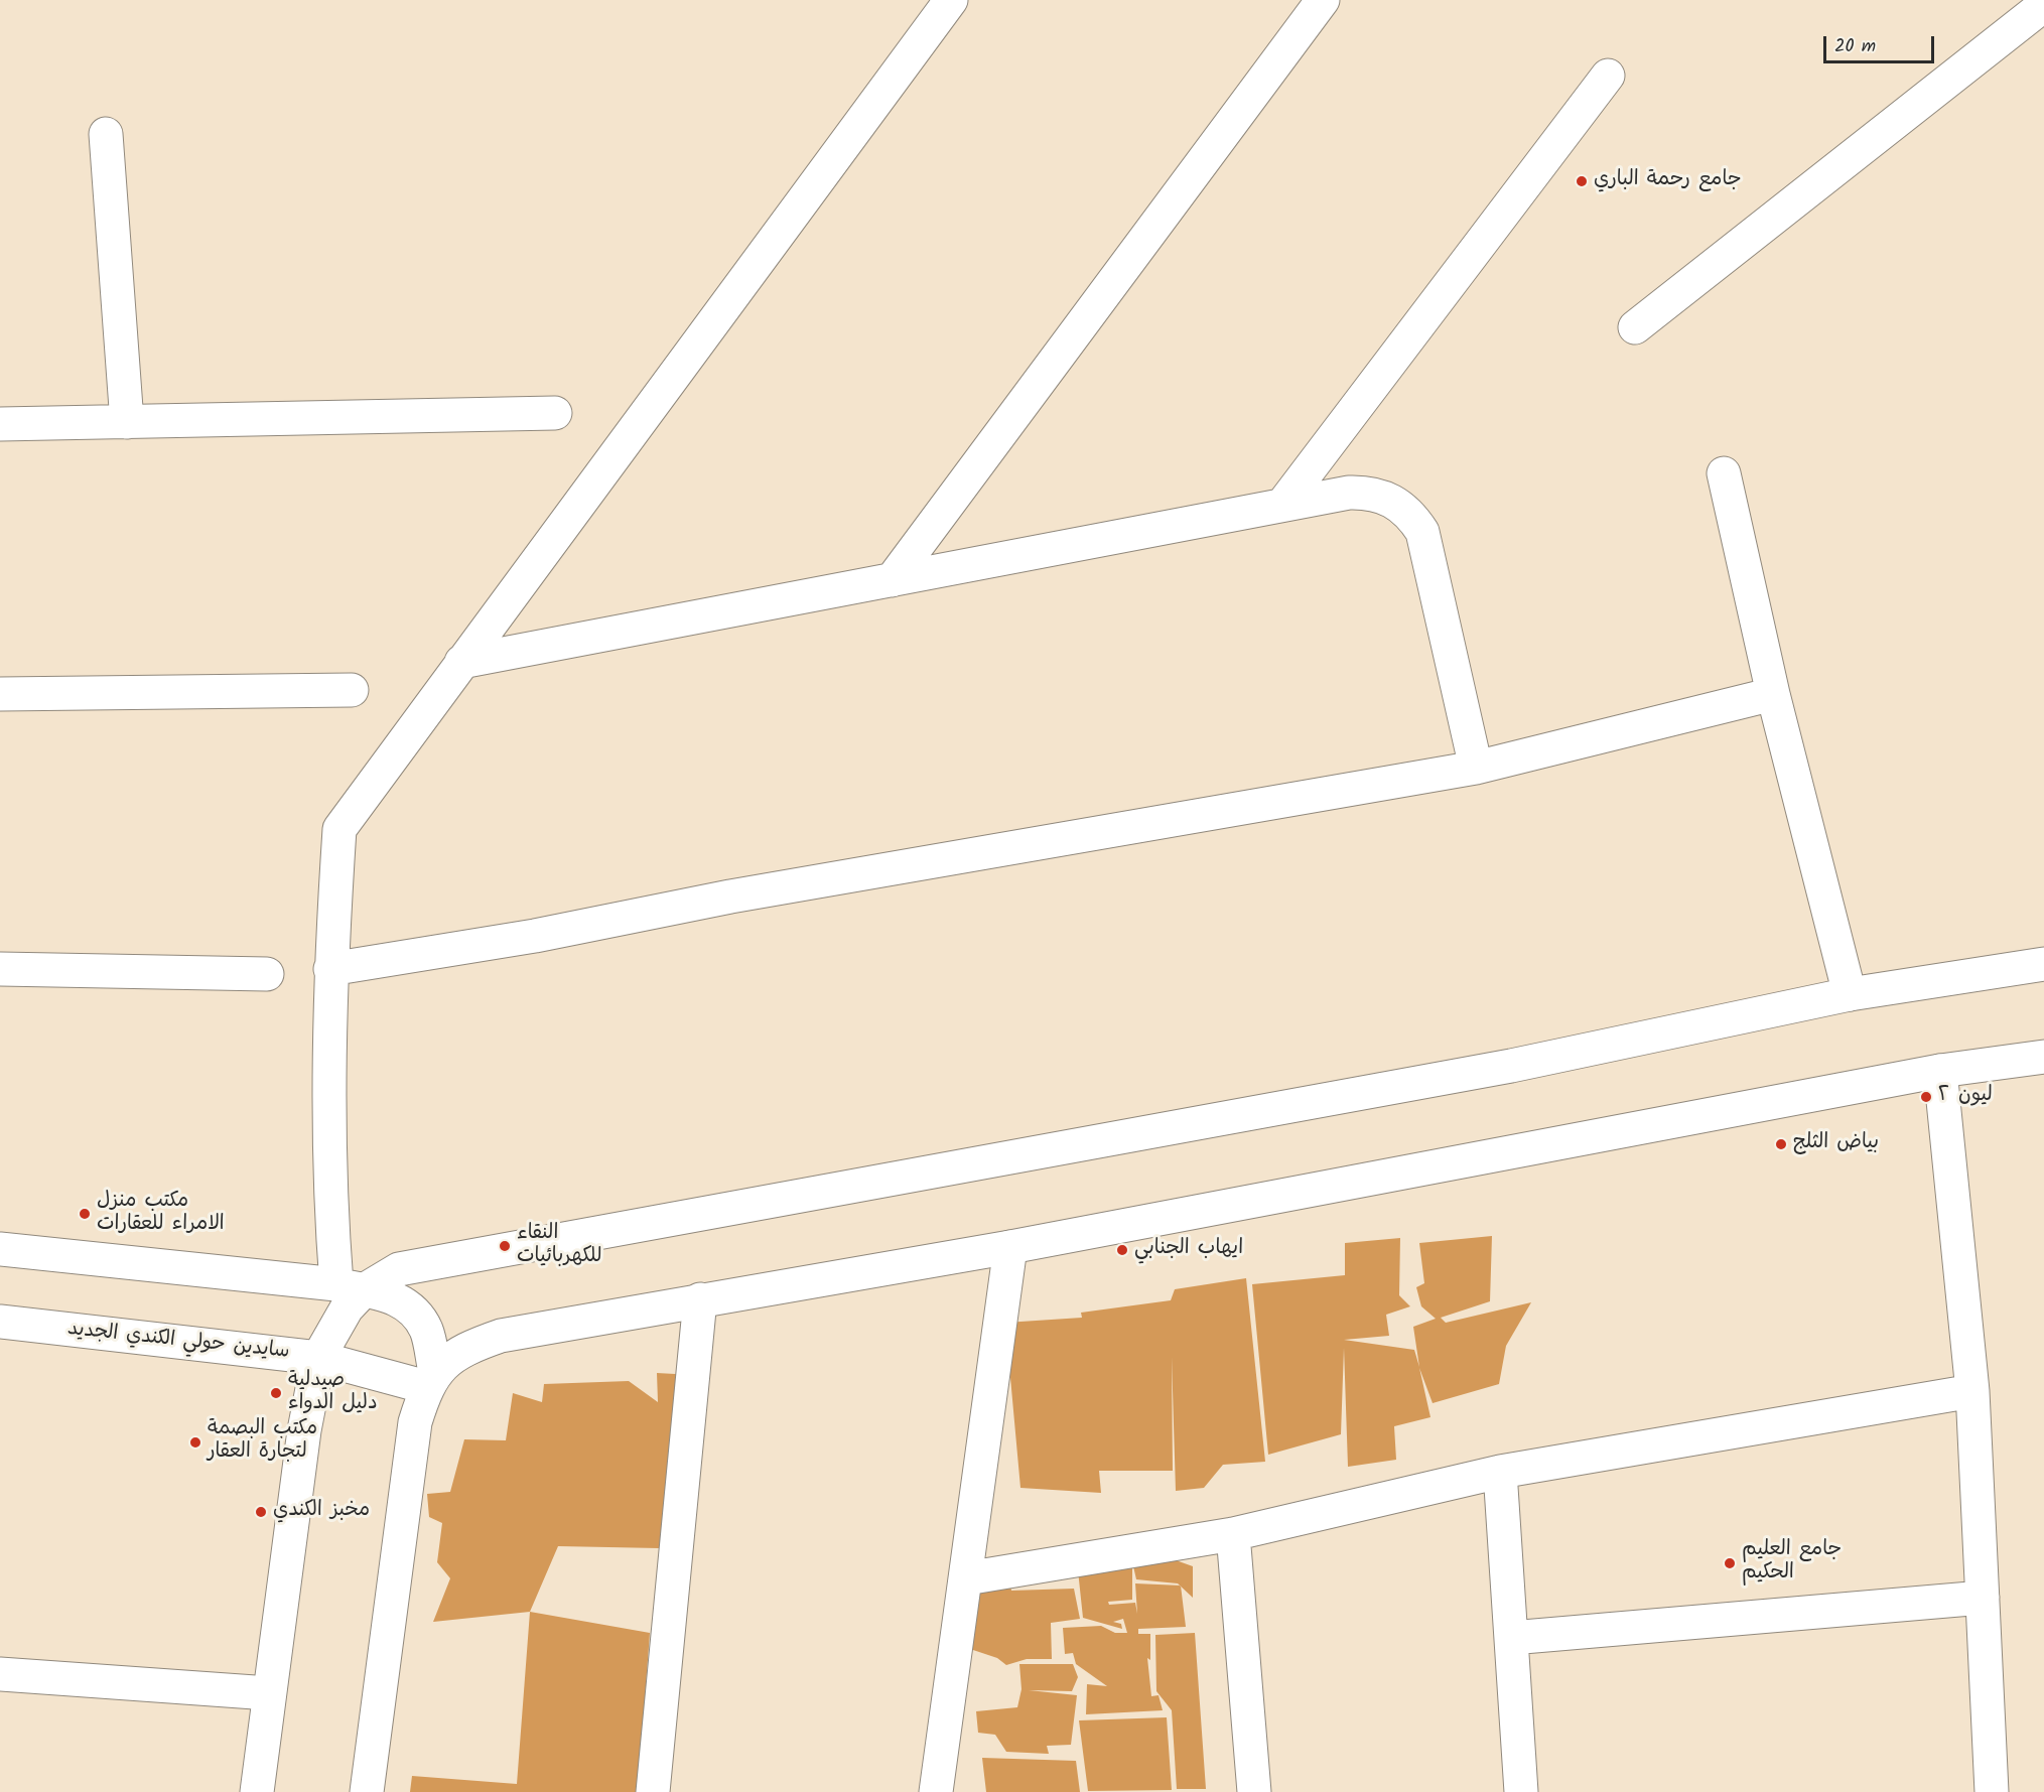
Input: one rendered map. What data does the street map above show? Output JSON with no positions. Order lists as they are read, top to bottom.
{
  "streets": {
    "street": ["سايدين حولي الكندي الجديد"]
  },
  "places": [
    "جامع رحمة الباري",
    "ليون ٢",
    "بياض الثلج",
    "مكتب منزل الامراء للعقارات",
    "النقاء للكهربائيات",
    "ايهاب الجنابي",
    "صيدلية دليل الدواء",
    "مكتب البصمة لتجارة العقار",
    "مخبز الكندي",
    "جامع العليم الحكيم"
  ],
  "scale_bar": "20 m"
}
